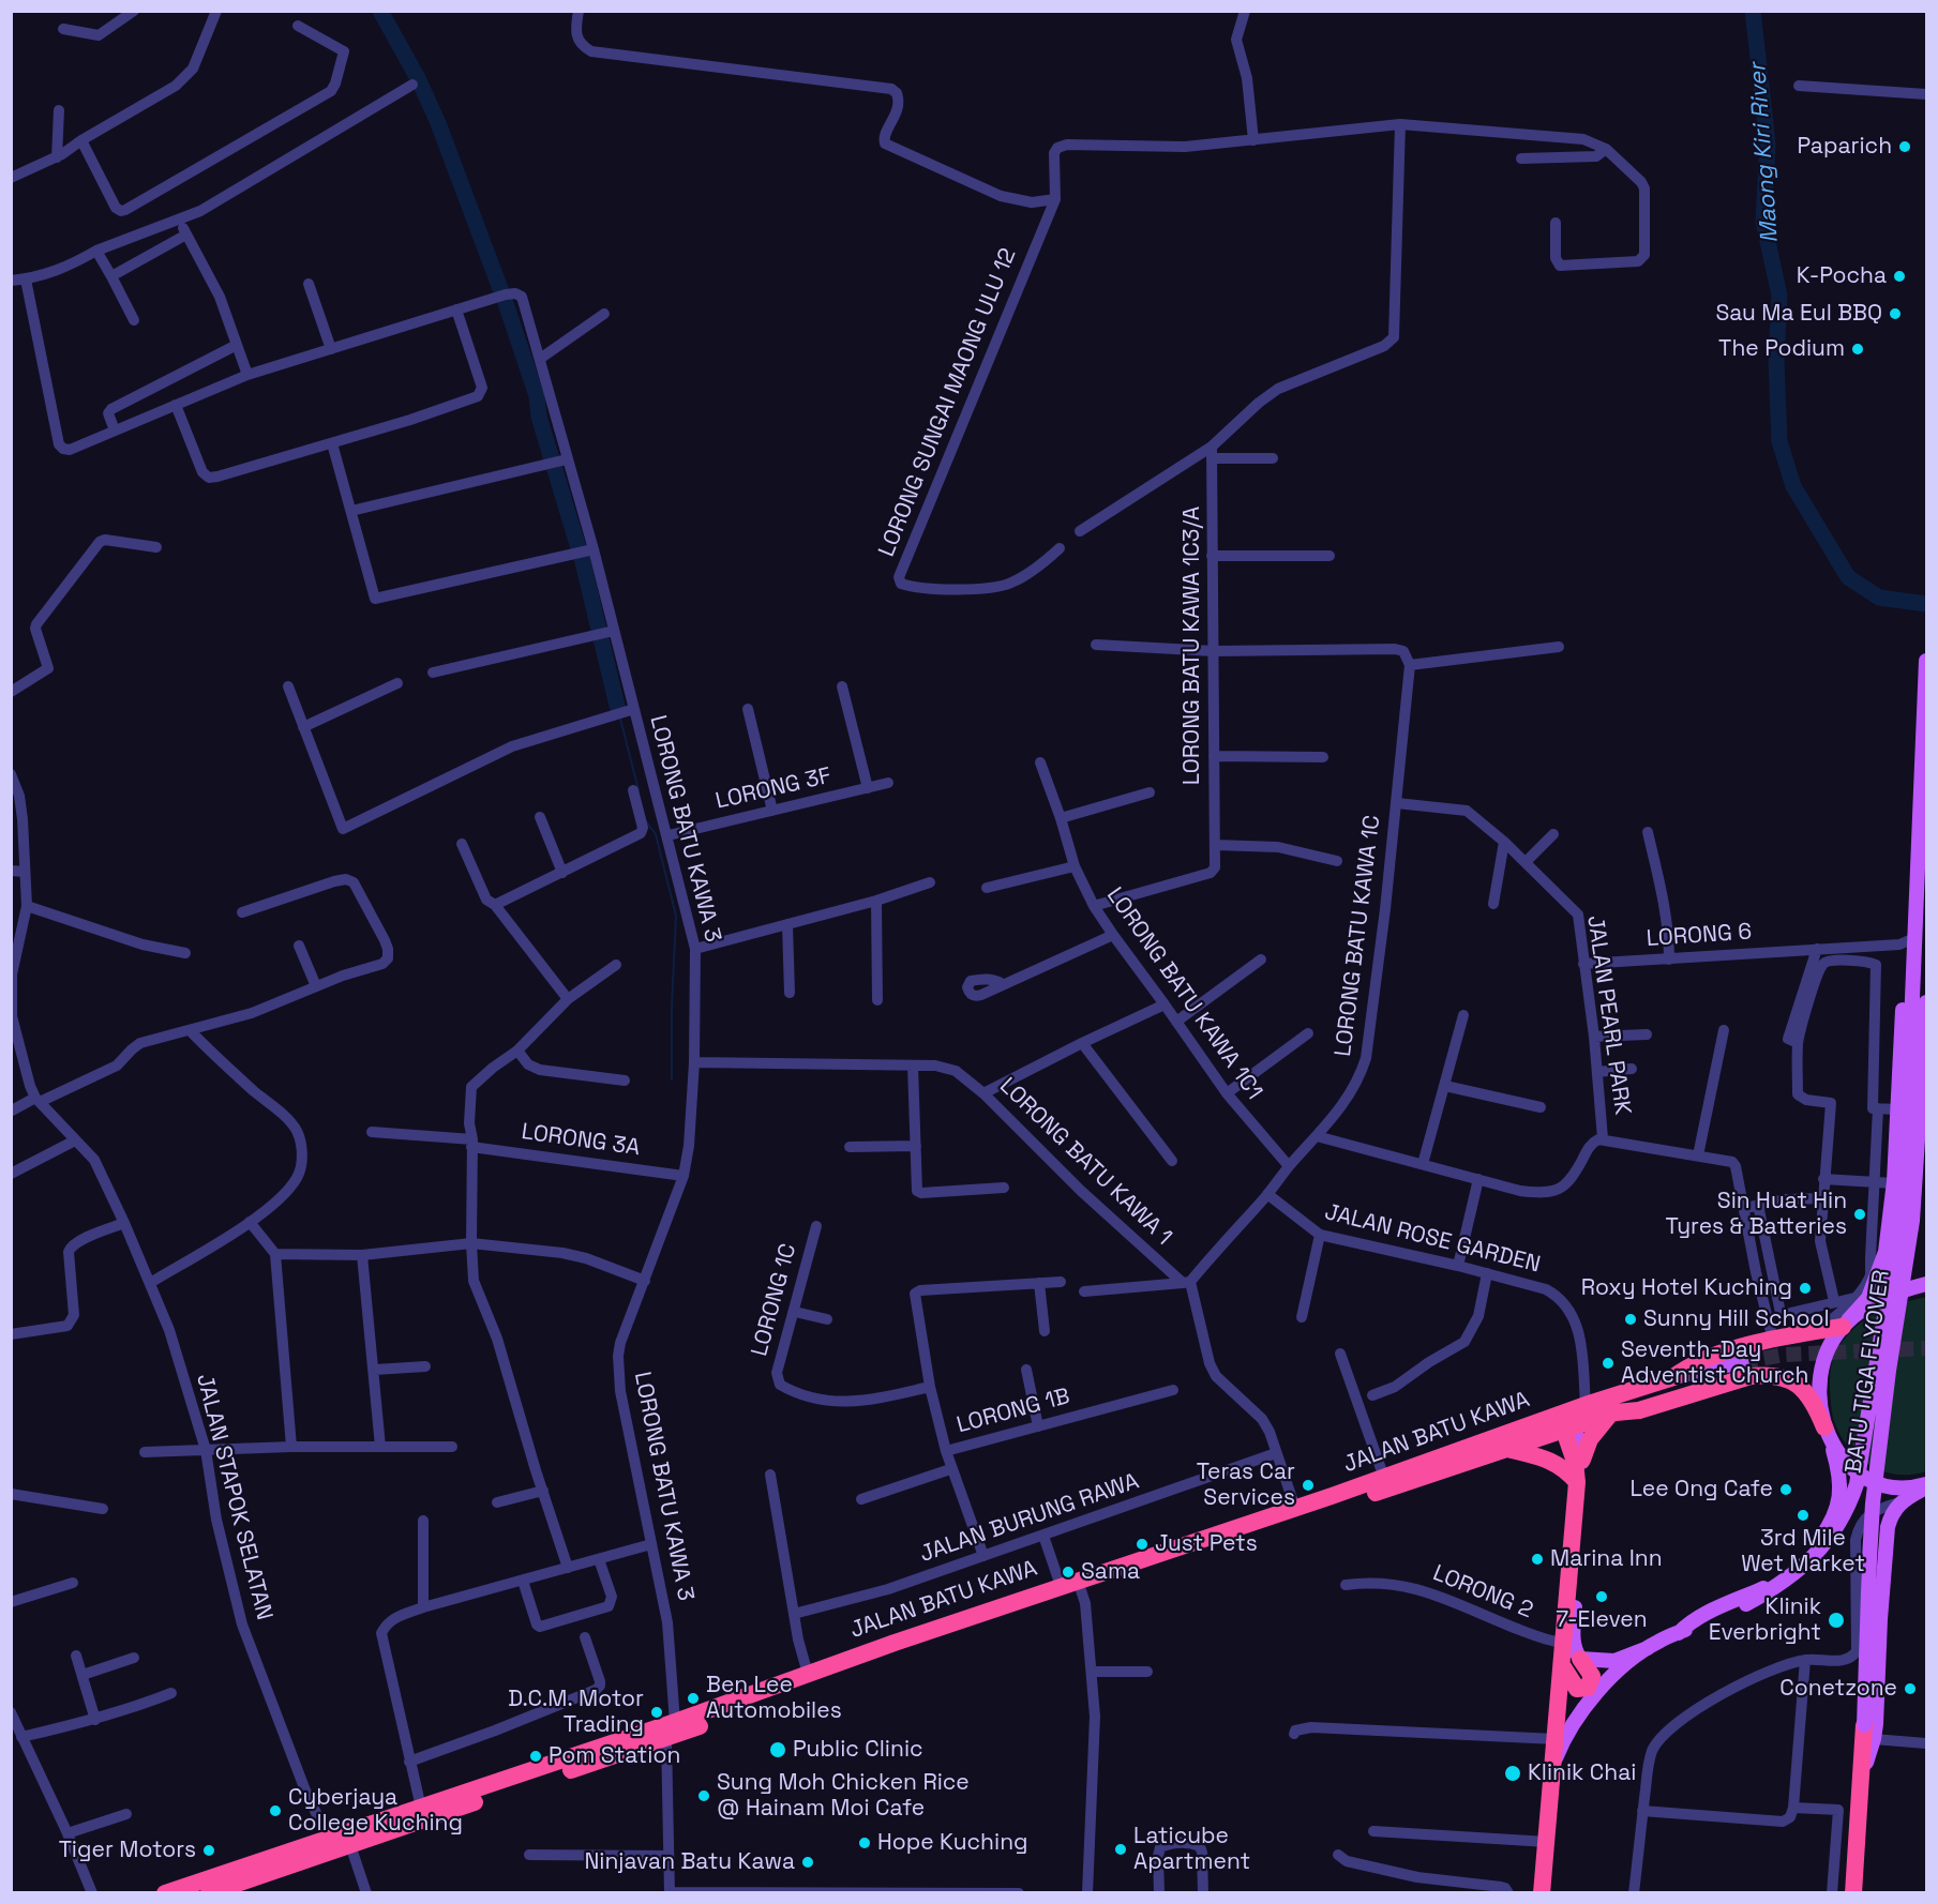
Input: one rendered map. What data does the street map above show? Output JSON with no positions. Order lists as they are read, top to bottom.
{
  "streets": {
    "highway": ["JALAN BATU KAWA"],
    "main road": ["BATU TIGA FLYOVER"],
    "street": [
      "LORONG SUNGAI MAONG ULU 12",
      "LORONG BATU KAWA 1C3/A",
      "LORONG 3F",
      "LORONG BATU KAWA 3",
      "LORONG BATU KAWA 1C",
      "LORONG 6",
      "LORONG BATU KAWA 1C1",
      "JALAN PEARL PARK",
      "LORONG 3A",
      "LORONG BATU KAWA 1",
      "JALAN ROSE GARDEN",
      "LORONG 1C",
      "LORONG 1B",
      "JALAN STAPOK SELATAN",
      "JALAN BURUNG RAWA",
      "LORONG 2"
    ]
  },
  "crossings": [
    ["LORONG BATU KAWA 1C3/A", "LORONG BATU KAWA 1C1"],
    ["LORONG 3F", "LORONG BATU KAWA 3"],
    ["LORONG BATU KAWA 3", "LORONG 3A"],
    ["LORONG BATU KAWA 3", "LORONG BATU KAWA 1"],
    ["LORONG BATU KAWA 3", "JALAN BATU KAWA"],
    ["LORONG BATU KAWA 1C", "LORONG BATU KAWA 1C1"],
    ["LORONG BATU KAWA 1C", "JALAN PEARL PARK"],
    ["LORONG BATU KAWA 1C", "LORONG BATU KAWA 1"],
    ["LORONG BATU KAWA 1C", "JALAN ROSE GARDEN"],
    ["LORONG 6", "JALAN PEARL PARK"],
    ["JALAN ROSE GARDEN", "JALAN BATU KAWA"],
    ["LORONG 1C", "LORONG 1B"],
    ["JALAN BATU KAWA", "JALAN STAPOK SELATAN"]
  ],
  "water": ["Maong Kiri River"],
  "places": [
    "Paparich",
    "K-Pocha",
    "Sau Ma Eul BBQ",
    "The Podium",
    "Sin Huat Hin Tyres & Batteries",
    "Roxy Hotel Kuching",
    "Sunny Hill School",
    "Seventh-Day Adventist Church",
    "Teras Car Services",
    "Lee Ong Cafe",
    "3rd Mile Wet Market",
    "Just Pets",
    "Marina Inn",
    "Sama",
    "7-Eleven",
    "Klinik Everbright",
    "Conetzone",
    "Ben Lee Automobiles",
    "D.C.M. Motor Trading",
    "Public Clinic",
    "Pom Station",
    "Klinik Chai",
    "Sung Moh Chicken Rice @ Hainam Moi Cafe",
    "Cyberjaya College Kuching",
    "Hope Kuching",
    "Laticube Apartment",
    "Tiger Motors",
    "Ninjavan Batu Kawa"
  ]
}
